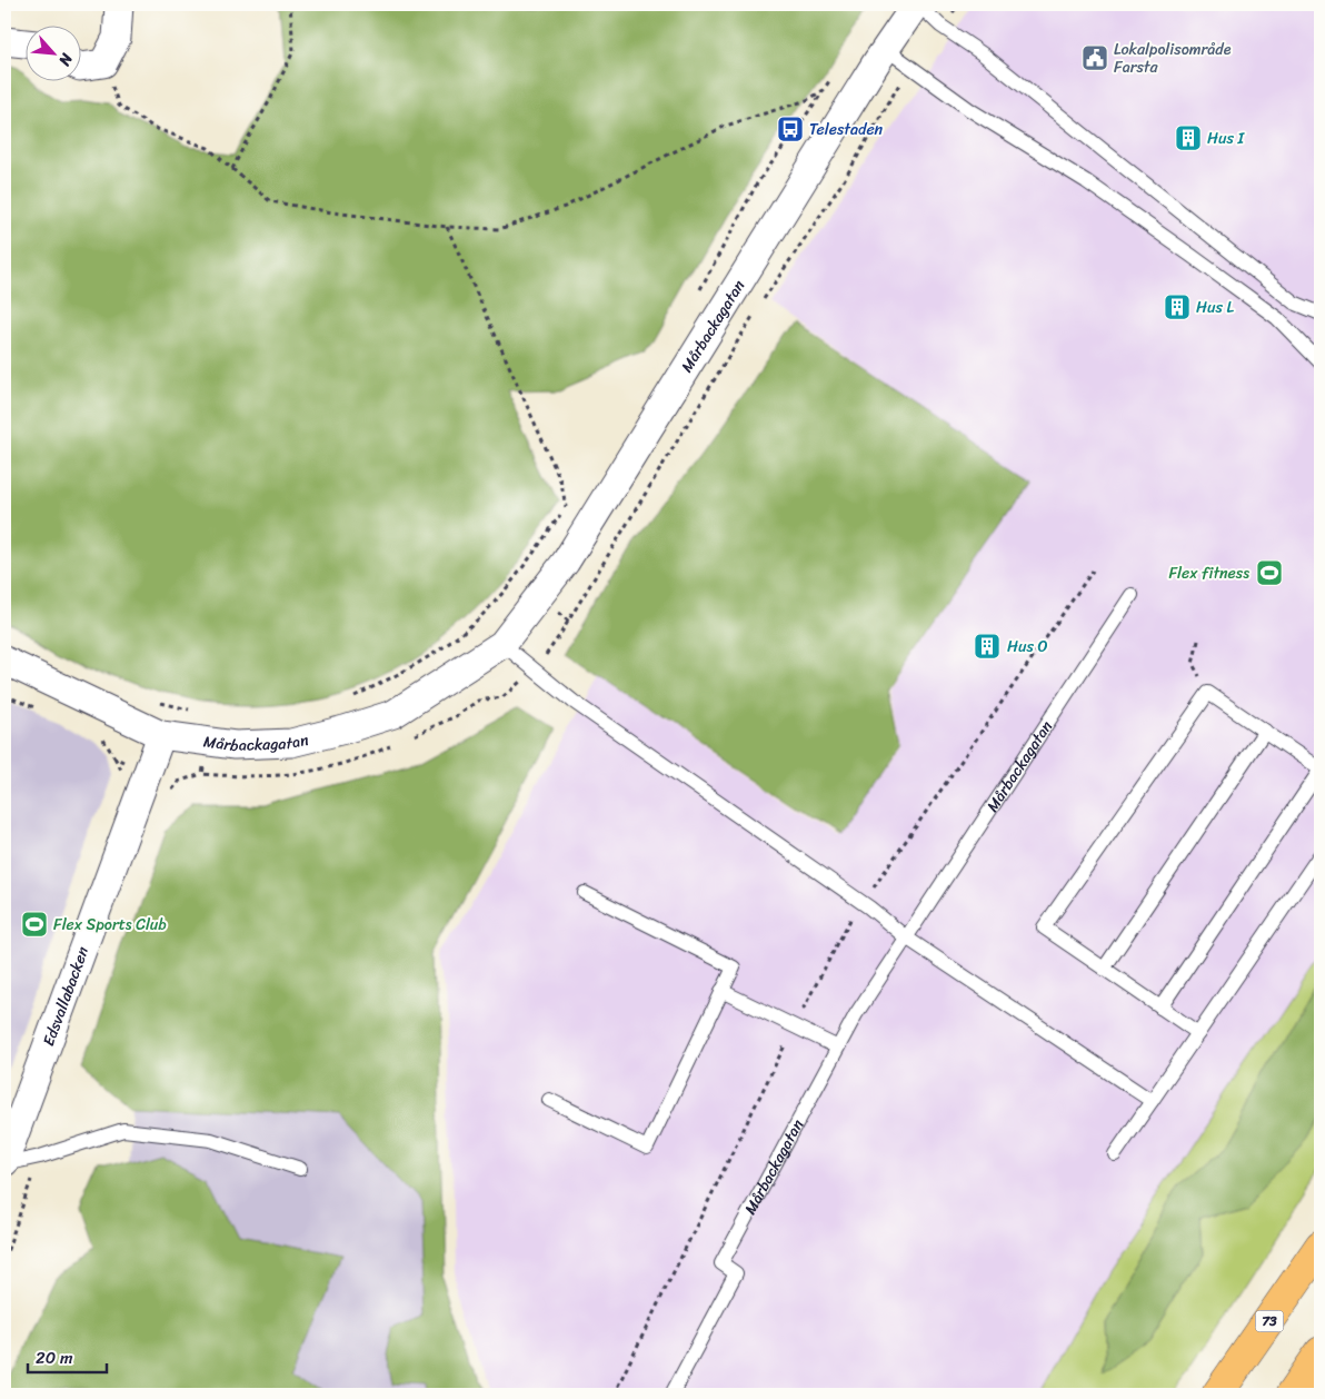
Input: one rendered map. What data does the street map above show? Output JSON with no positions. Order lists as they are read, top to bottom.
{
  "streets": {
    "highway": ["73"],
    "street": ["Mårbackagatan", "Edsvallabacken"]
  },
  "crossings": [
    ["Mårbackagatan", "Edsvallabacken"]
  ],
  "places": {
    "public building": ["Lokalpolisområde Farsta"],
    "bus stop": ["Telestaden"],
    "building": ["Hus I", "Hus L", "Hus O"],
    "sports": ["Flex fitness", "Flex Sports Club"]
  },
  "scale_bar": "20 m",
  "north": "bottom right"
}
